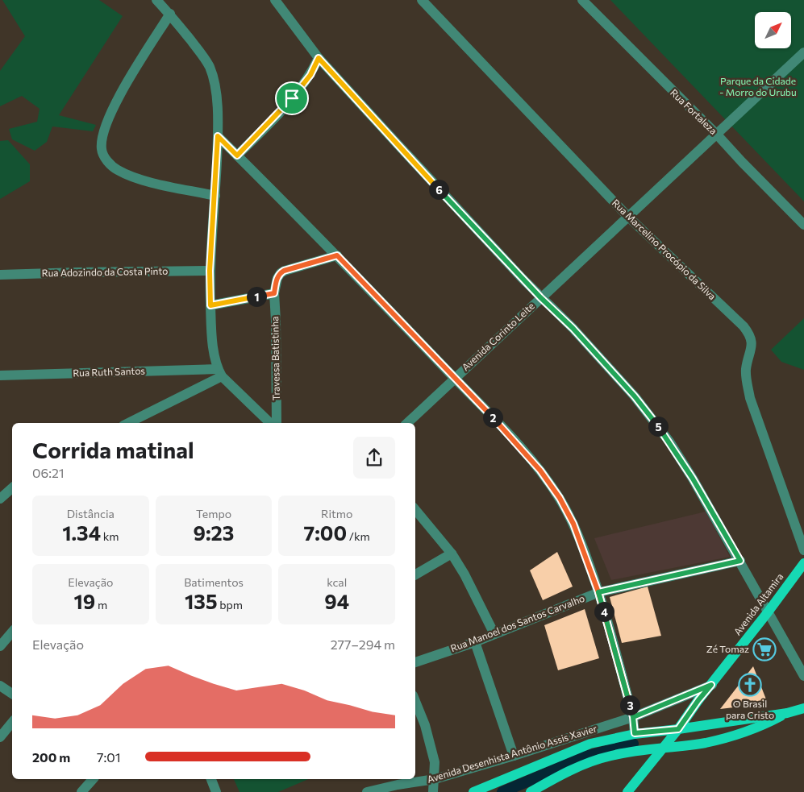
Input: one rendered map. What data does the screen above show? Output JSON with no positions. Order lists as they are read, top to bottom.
{
  "streets": {
    "main road": ["Avenida Altamira"],
    "street": [
      "Rua Fortaleza",
      "Rua Marcelino Procópio da Silva",
      "Rua Adozindo da Costa Pinto",
      "Avenida Corinto Leite",
      "Travessa Batistinha",
      "Rua Ruth Santos",
      "Rua Manoel dos Santos Carvalho",
      "Avenida Desenhista Antônio Assis Xavier"
    ]
  },
  "crossings": [
    ["Rua Fortaleza", "Avenida Corinto Leite"],
    ["Rua Marcelino Procópio da Silva", "Avenida Corinto Leite"],
    ["Avenida Altamira", "Avenida Desenhista Antônio Assis Xavier"]
  ],
  "parks": ["Parque da Cidade - Morro do Urubu"],
  "places": {
    "supermarket": ["Zé Tomaz"],
    "church": ["O Brasil para Cristo"]
  },
  "north": "top right",
  "page": {
    "pins": [
      "6",
      "1",
      "2",
      "5",
      "4",
      "3"
    ],
    "heading": ["Corrida matinal", "06:21"],
    "stats": [
      ["Distância", "1.34 km"],
      ["Tempo", "9:23"],
      ["Ritmo", "7:00 /km"],
      ["Elevação", "19 m"],
      ["Batimentos", "135 bpm"],
      ["kcal", "94"]
    ],
    "chart": ["Elevação", "277–294 m"],
    "list": [
      {
        "name": "200 m",
        "note": "7:01"
      }
    ]
  }
}
